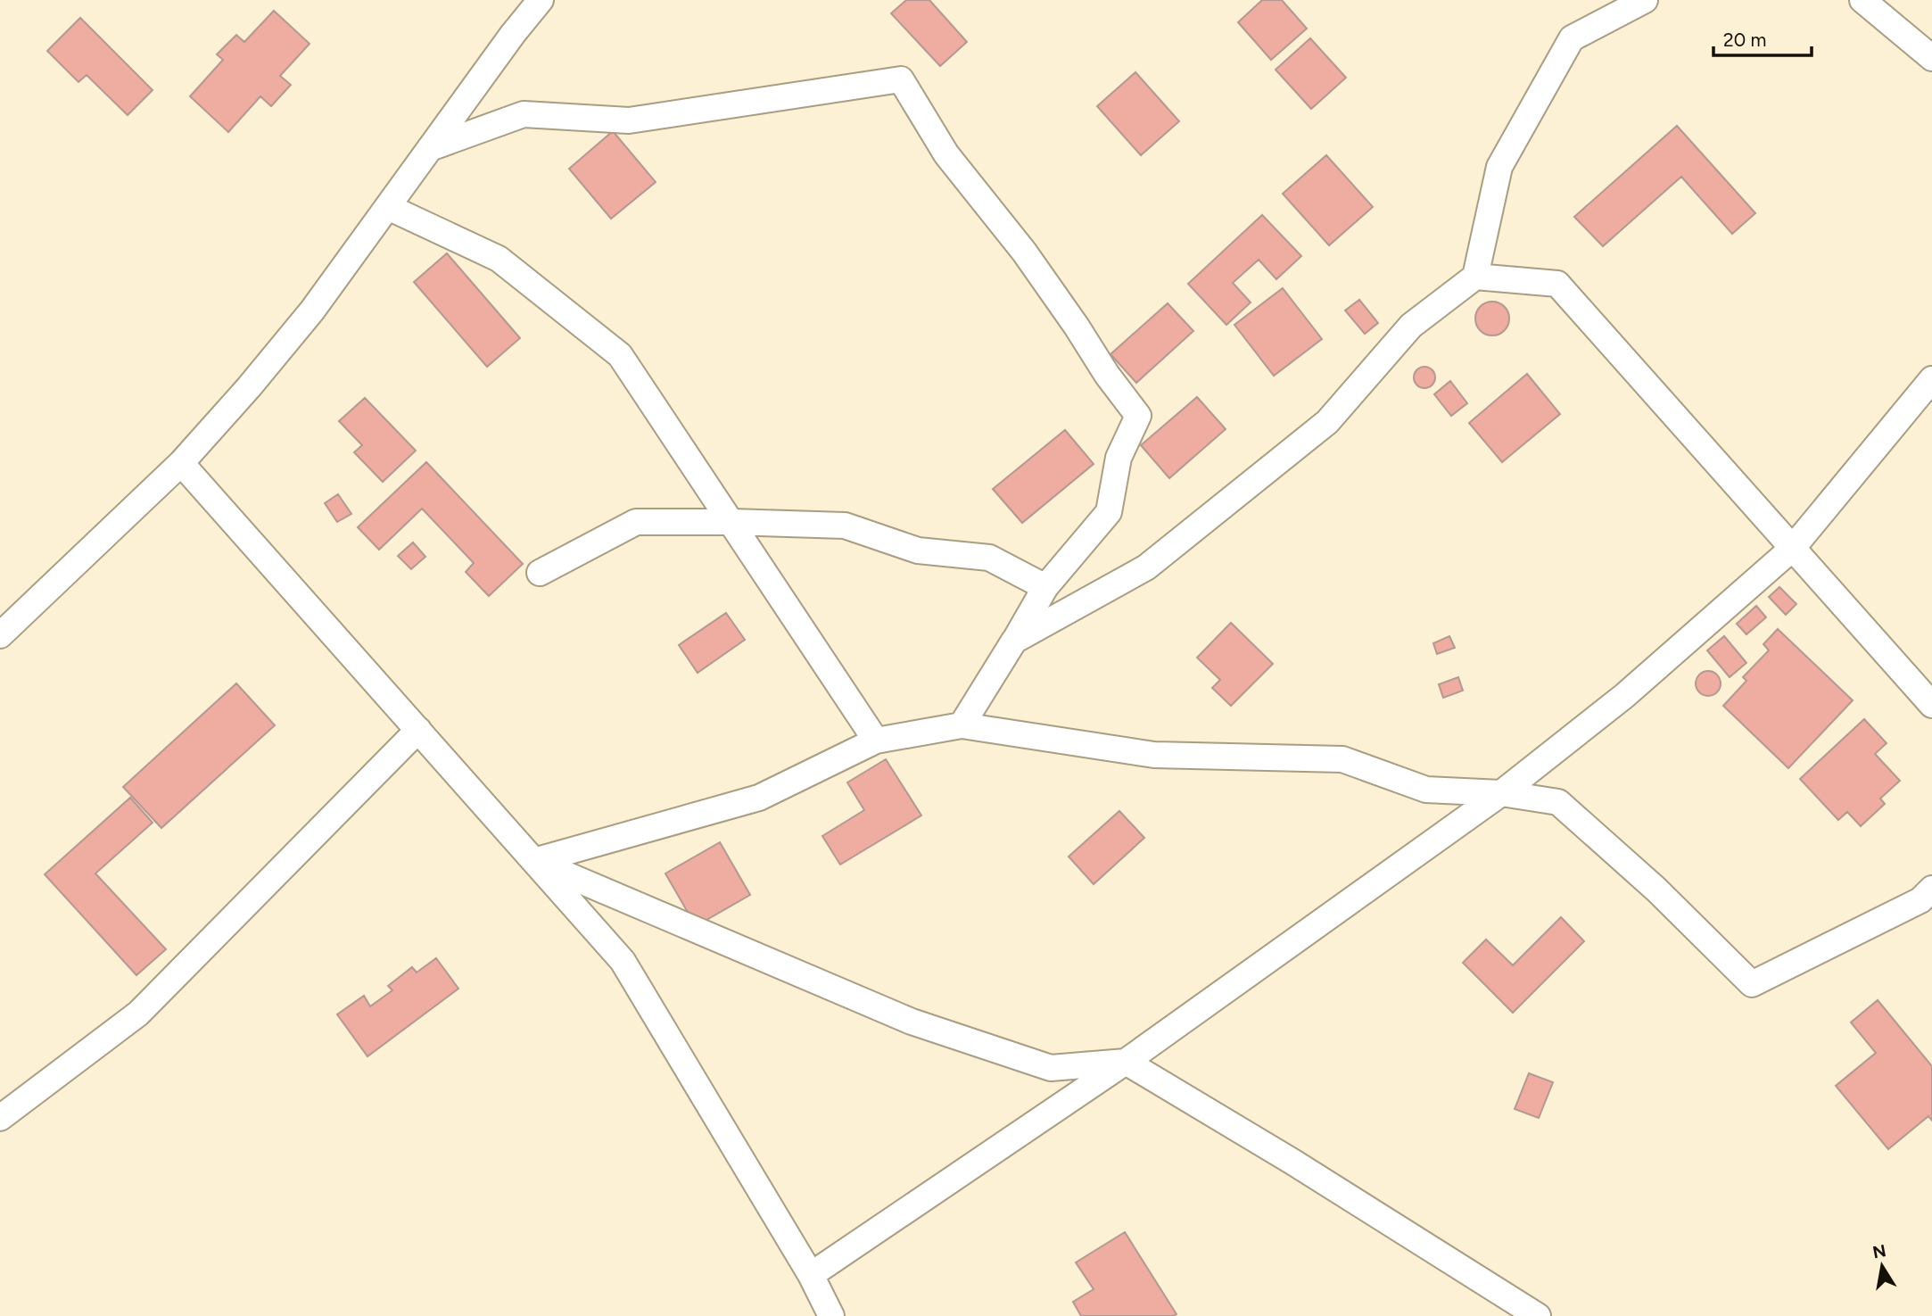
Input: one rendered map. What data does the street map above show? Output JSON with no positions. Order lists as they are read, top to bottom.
{
  "scale_bar": "20 m",
  "north": "top"
}
